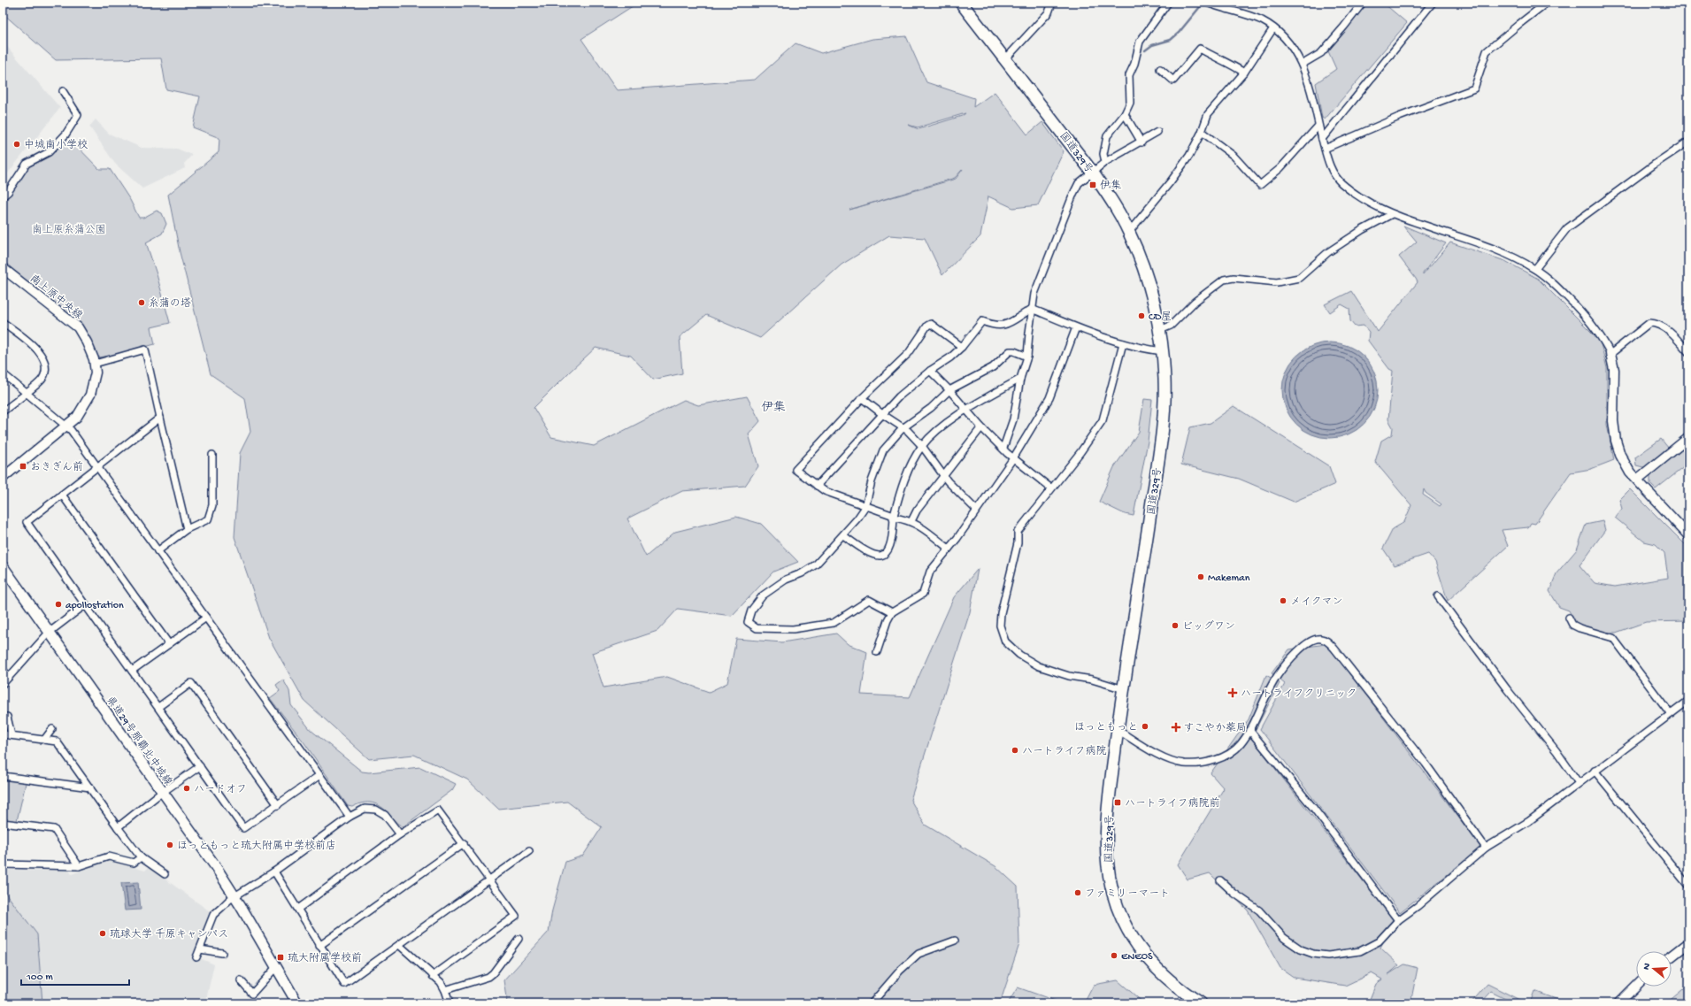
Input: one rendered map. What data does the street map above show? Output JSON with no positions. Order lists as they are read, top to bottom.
{
  "streets": {
    "highway": ["国道329号"],
    "main road": ["県道29号那覇北中城線"],
    "street": ["南上原中央線"]
  },
  "districts": ["伊集"],
  "parks": ["南上原糸蒲公園"],
  "places": {
    "other": [
      "中城南小学校",
      "糸蒲の塔",
      "CD屋",
      "Makeman",
      "メイクマン",
      "apollostation",
      "ビッグワン",
      "ほっともっと",
      "ハートライフ病院",
      "ハードオフ",
      "ほっともっと琉大附属中学校前店",
      "ファミリーマート",
      "琉球大学 千原キャンパス",
      "ENEOS"
    ],
    "transit": [
      "伊集",
      "おきぎん前",
      "ハートライフ病院前",
      "琉大附属学校前"
    ],
    "health": ["ハートライフクリニック", "すこやか薬局"]
  },
  "scale_bar": "100 m",
  "north": "left"
}
